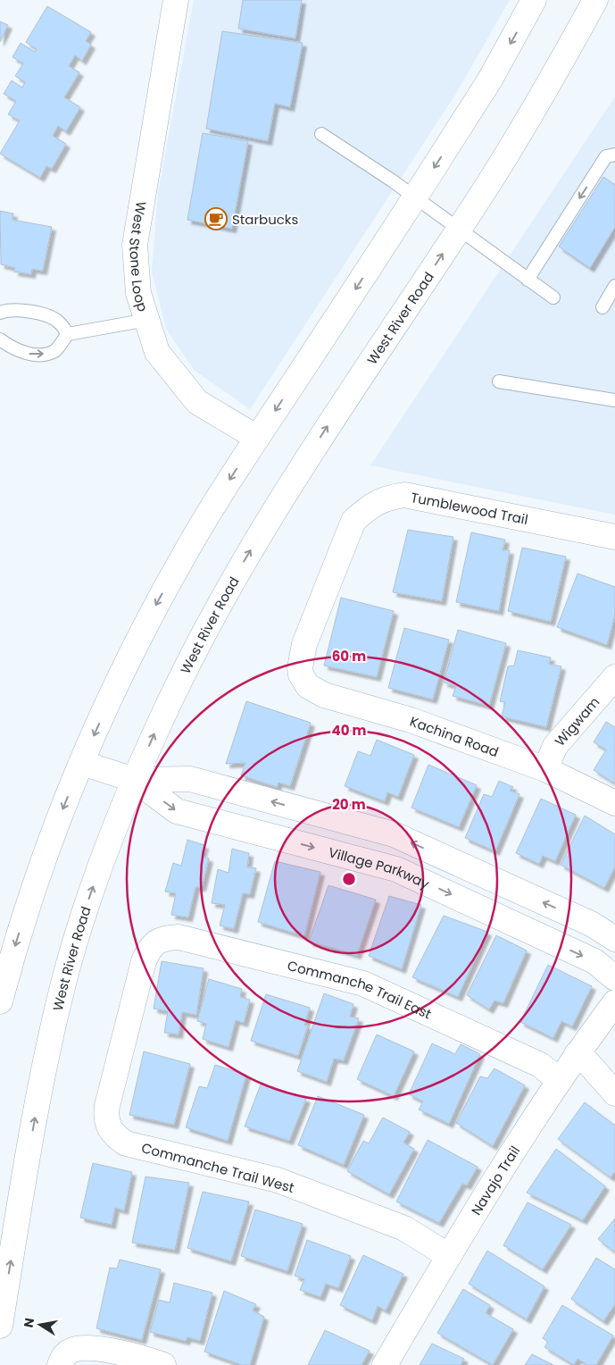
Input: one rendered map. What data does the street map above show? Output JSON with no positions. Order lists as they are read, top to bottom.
{
  "streets": {
    "street": [
      "West Stone Loop",
      "West River Road",
      "Tumblewood Trail",
      "Wigwam",
      "Kachina Road",
      "Village Parkway",
      "Commanche Trail East",
      "Commanche Trail West",
      "Navajo Trail"
    ]
  },
  "crossings": [
    ["West River Road", "Village Parkway"],
    ["Tumblewood Trail", "Kachina Road"],
    ["Wigwam", "Kachina Road"],
    ["Commanche Trail East", "Commanche Trail West"],
    ["Commanche Trail East", "Navajo Trail"],
    ["Commanche Trail West", "Navajo Trail"]
  ],
  "places": {
    "cafe": ["Starbucks"]
  },
  "north": "left",
  "rings": ["60 m", "40 m", "20 m"]
}
